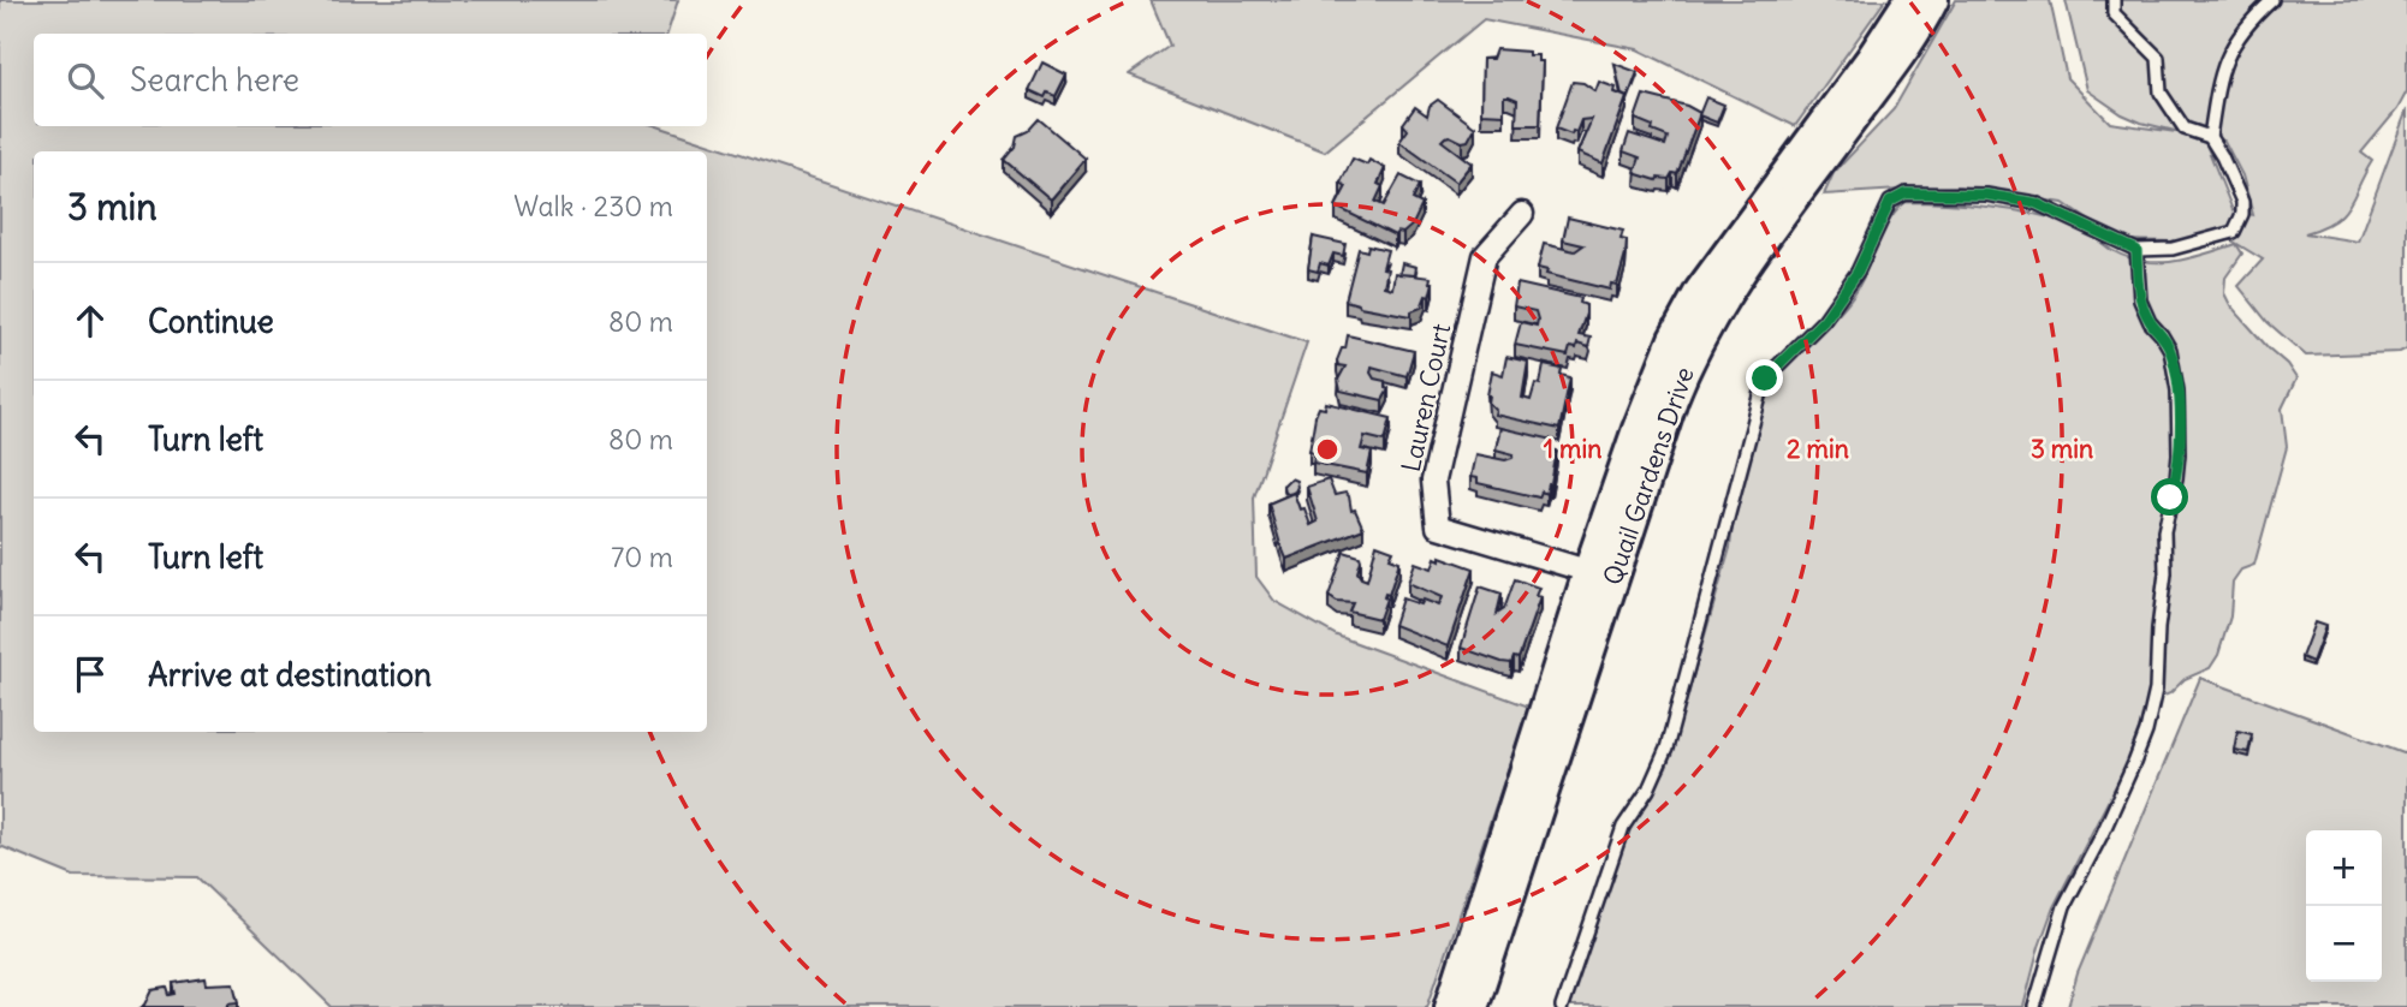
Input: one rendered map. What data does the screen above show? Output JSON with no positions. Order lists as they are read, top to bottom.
{
  "streets": {
    "main road": ["Quail Gardens Drive"],
    "street": ["Lauren Court"]
  },
  "crossings": [
    ["Lauren Court", "Quail Gardens Drive"]
  ],
  "page": {
    "search": "Search here",
    "heading": ["3 min", "Walk · 230 m"],
    "list": [
      ["Continue", "80 m"],
      ["Turn left", "80 m"],
      ["Turn left", "70 m"],
      "Arrive at destination"
    ],
    "map_buttons": ["+", "−"]
  },
  "rings": ["1 min", "2 min", "3 min"]
}
